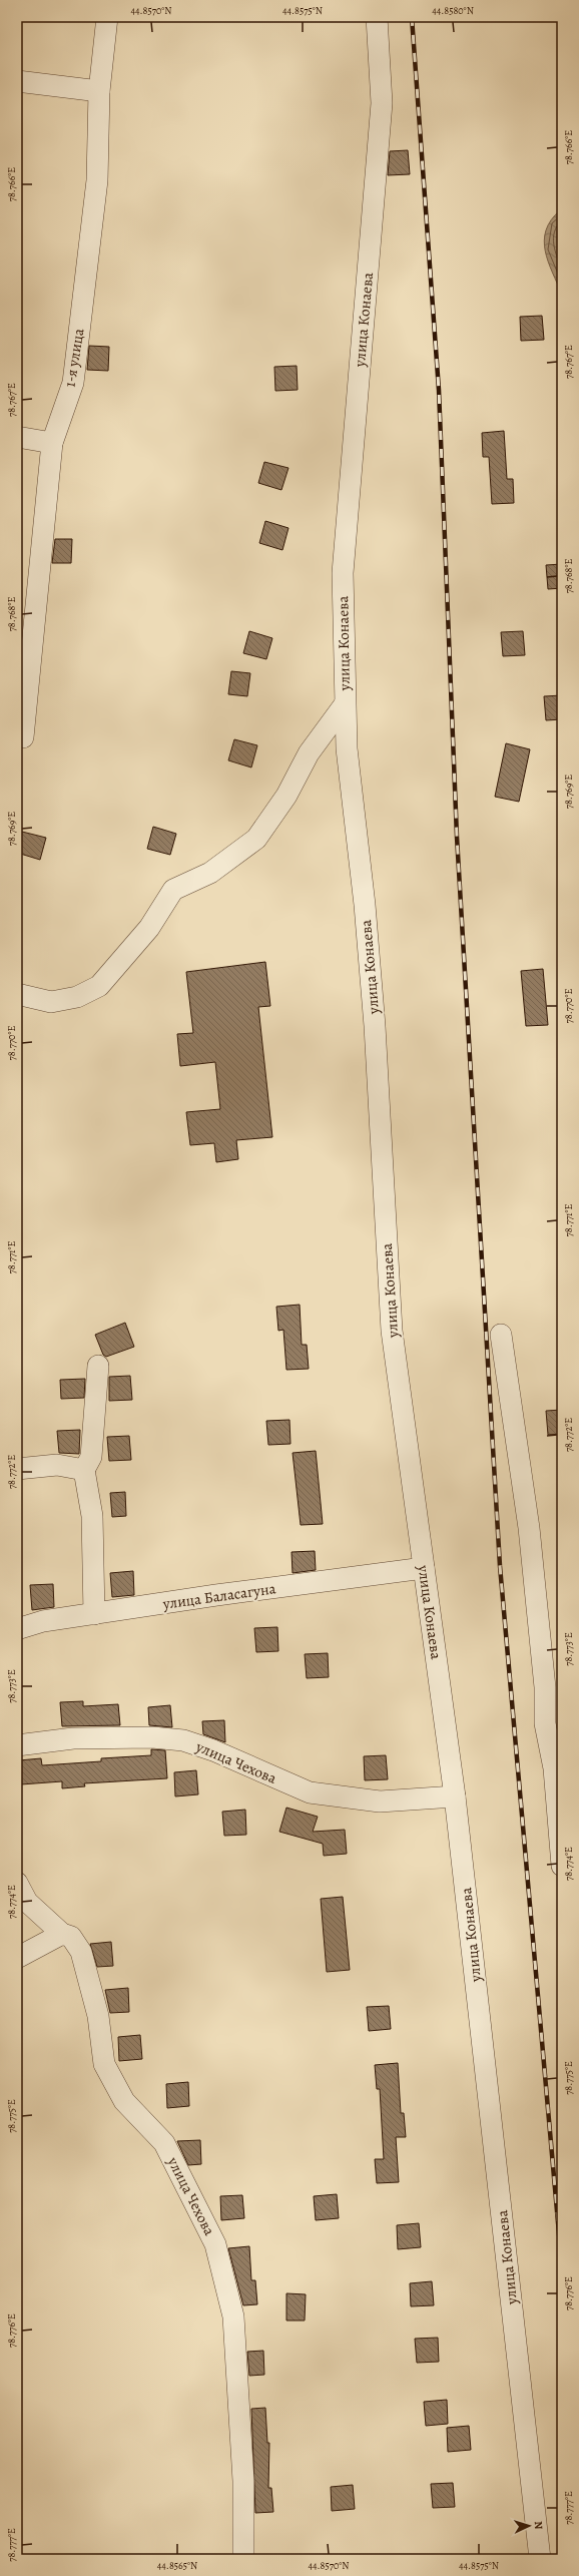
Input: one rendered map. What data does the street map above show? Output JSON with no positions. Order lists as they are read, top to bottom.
{
  "streets": {
    "street": [
      "улица Конаева",
      "1-я улица",
      "улица Баласагуна",
      "улица Чехова"
    ]
  },
  "crossings": [
    ["улица Конаева", "улица Баласагуна"],
    ["улица Конаева", "улица Чехова"]
  ],
  "north": "right",
  "coordinates": [
    "44.8570°N",
    "44.8575°N",
    "44.8580°N",
    "78.766°E",
    "78.767°E",
    "78.768°E",
    "78.769°E",
    "78.770°E",
    "78.771°E",
    "78.772°E",
    "78.773°E",
    "78.774°E",
    "78.775°E",
    "78.776°E",
    "78.777°E",
    "44.8565°N"
  ]
}
